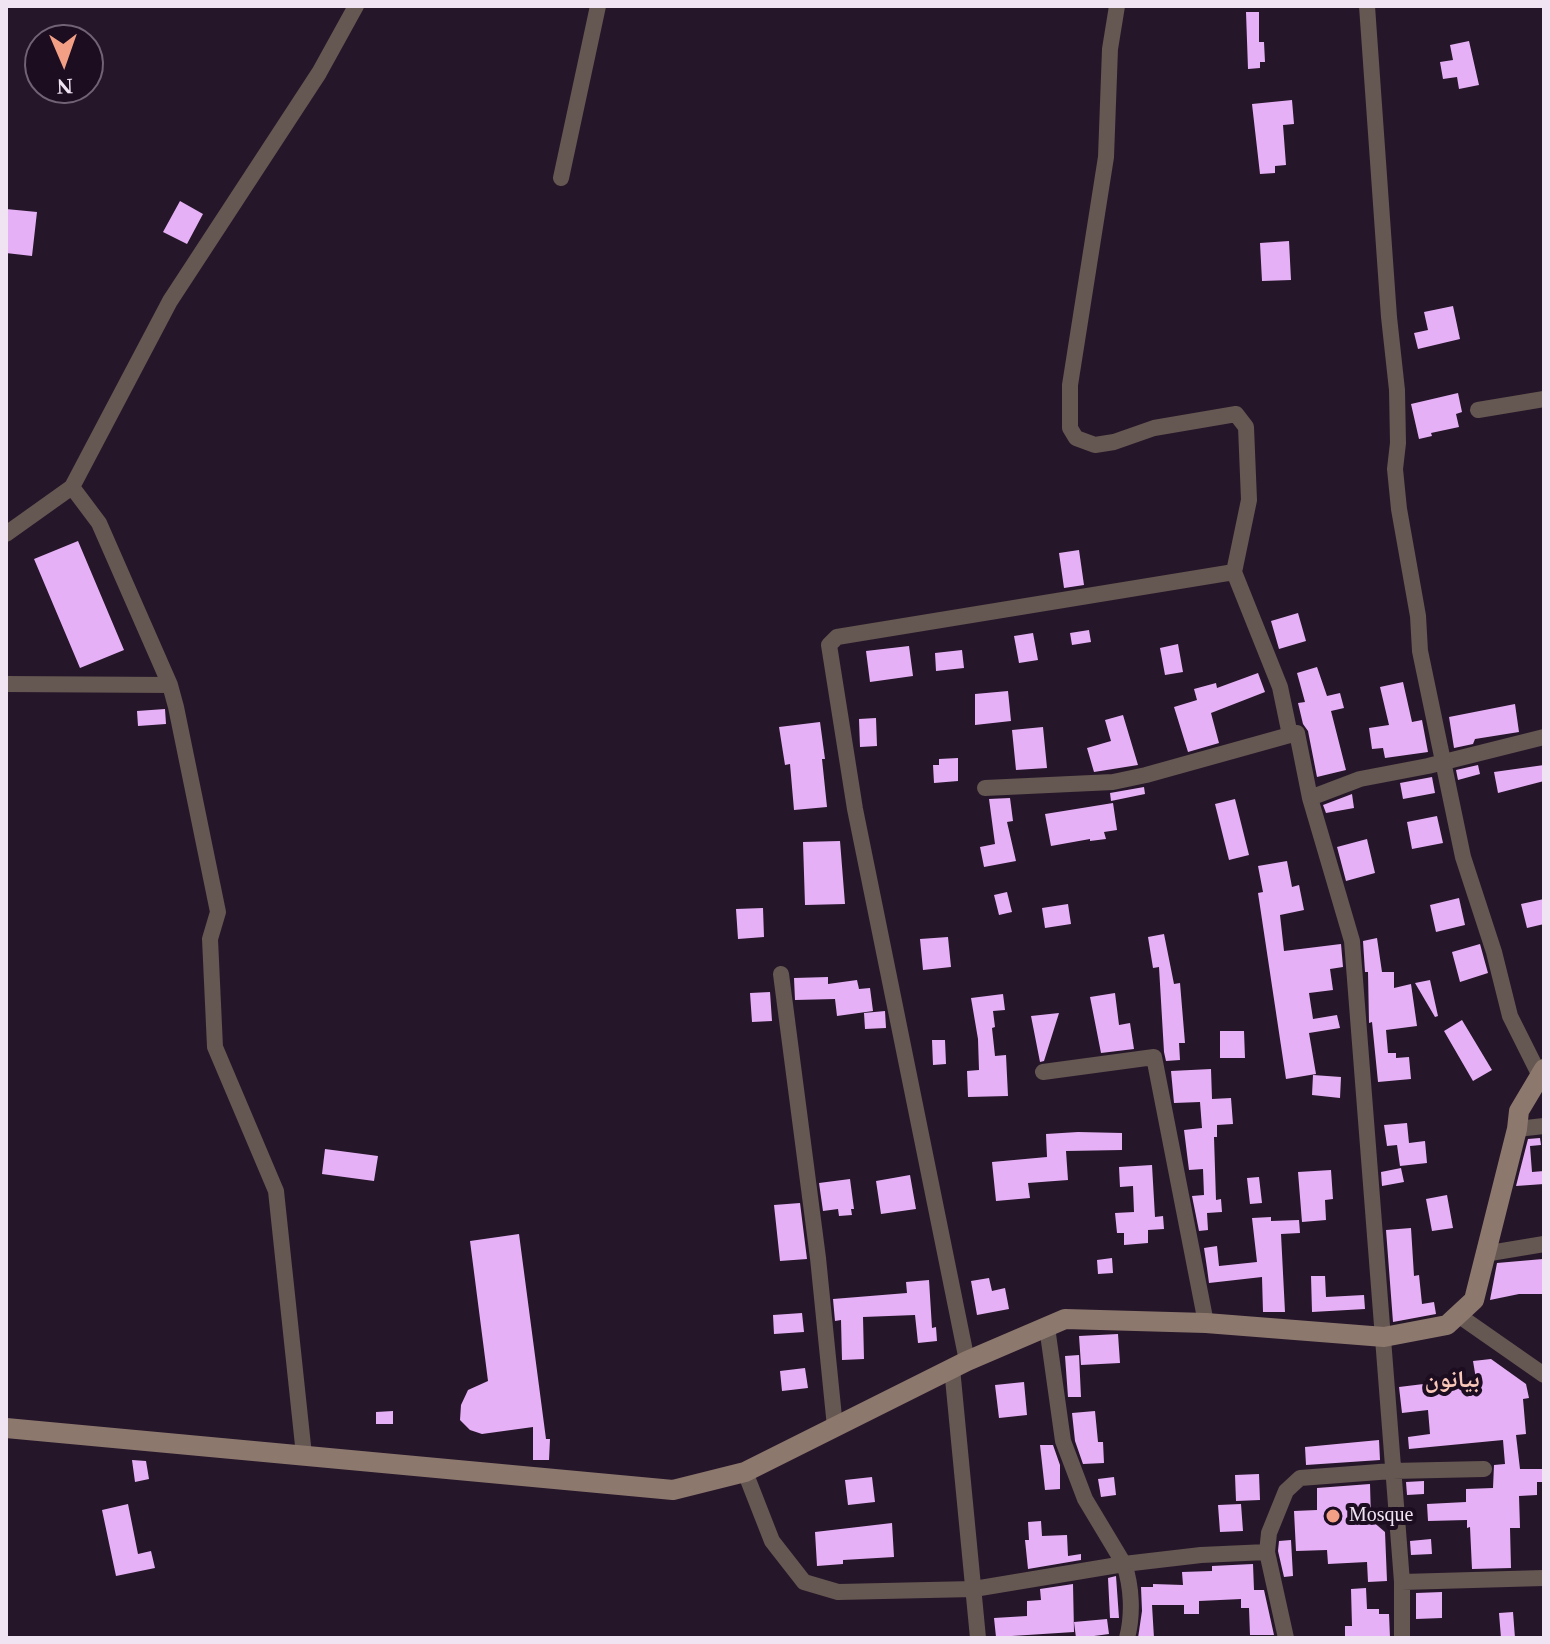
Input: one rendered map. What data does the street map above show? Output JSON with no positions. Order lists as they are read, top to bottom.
{
  "districts": ["بيانون"],
  "places": ["Mosque"],
  "north": "bottom"
}
